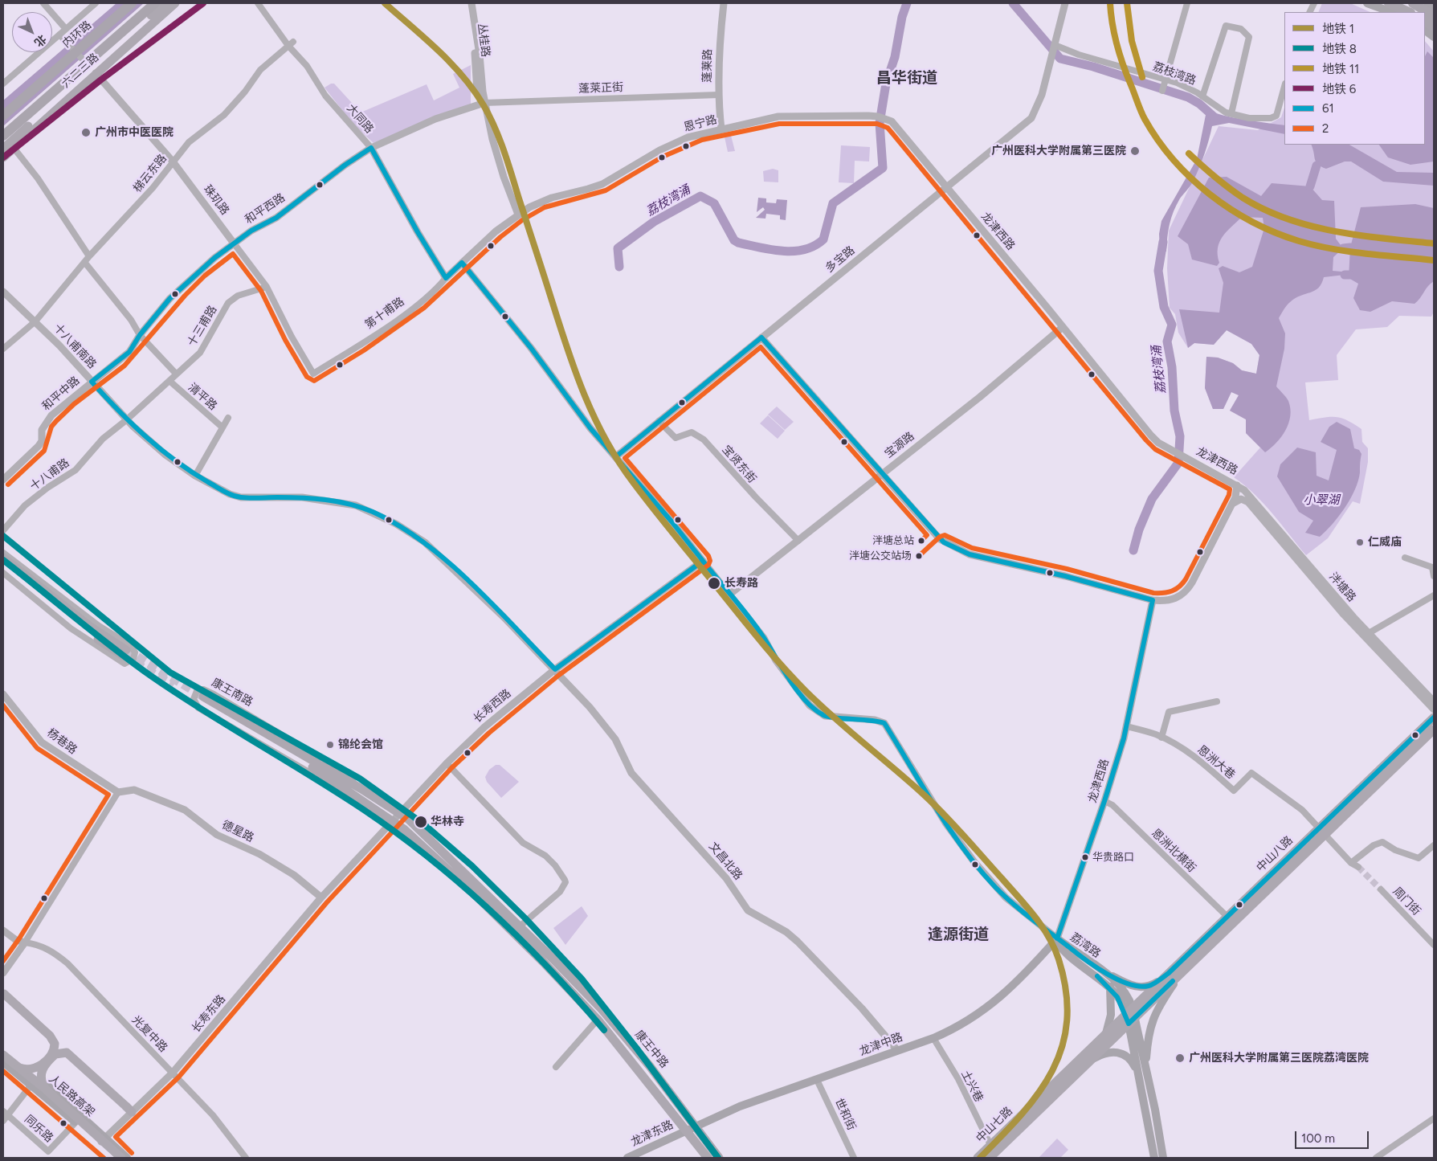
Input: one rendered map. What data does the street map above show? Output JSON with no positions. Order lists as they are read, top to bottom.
{
  "streets": {
    "highway": ["内环路"],
    "main road": [
      "六二三路",
      "康王南路",
      "中山八路",
      "荔湾路",
      "龙津中路",
      "康王中路",
      "人民路高架",
      "中山七路",
      "龙津东路"
    ],
    "street": [
      "丛桂路",
      "蓬莱路",
      "荔枝湾路",
      "蓬莱正街",
      "大同路",
      "恩宁路",
      "梯云东路",
      "珠玑路",
      "和平西路",
      "龙津西路",
      "多宝路",
      "第十甫路",
      "十三甫路",
      "十八甫南路",
      "和平中路",
      "清平路",
      "宝源路",
      "宝贤东街",
      "十八甫路",
      "泮塘路",
      "长寿西路",
      "杨巷路",
      "恩洲大巷",
      "德星路",
      "恩洲北横街",
      "文昌北路",
      "周门街",
      "长寿东路",
      "光复中路",
      "土兴巷",
      "世和街",
      "同乐路"
    ]
  },
  "crossings": [
    ["丛桂路", "蓬莱正街"],
    ["丛桂路", "恩宁路"],
    ["丛桂路", "和平西路"],
    ["蓬莱路", "蓬莱正街"],
    ["蓬莱路", "恩宁路"],
    ["六二三路", "珠玑路"],
    ["荔枝湾路", "多宝路"],
    ["蓬莱正街", "和平西路"],
    ["大同路", "梯云东路"],
    ["大同路", "和平西路"],
    ["大同路", "第十甫路"],
    ["恩宁路", "龙津西路"],
    ["恩宁路", "多宝路"],
    ["恩宁路", "第十甫路"],
    ["梯云东路", "珠玑路"],
    ["梯云东路", "十八甫南路"],
    ["珠玑路", "和平西路"],
    ["珠玑路", "第十甫路"],
    ["珠玑路", "十三甫路"],
    ["和平西路", "十八甫南路"],
    ["和平西路", "和平中路"],
    ["龙津西路", "多宝路"],
    ["龙津西路", "宝源路"],
    ["龙津西路", "泮塘路"],
    ["龙津西路", "恩洲大巷"],
    ["龙津西路", "恩洲北横街"],
    ["龙津西路", "荔湾路"],
    ["龙津西路", "龙津中路"],
    ["多宝路", "宝贤东街"],
    ["十三甫路", "十八甫南路"],
    ["十三甫路", "清平路"],
    ["十三甫路", "十八甫路"],
    ["十八甫南路", "和平中路"],
    ["十八甫南路", "十八甫路"],
    ["十八甫南路", "文昌北路"],
    ["宝源路", "宝贤东街"],
    ["康王南路", "长寿西路"],
    ["康王南路", "康王中路"],
    ["长寿西路", "德星路"],
    ["长寿西路", "文昌北路"],
    ["长寿西路", "长寿东路"],
    ["长寿西路", "康王中路"],
    ["杨巷路", "德星路"],
    ["恩洲大巷", "中山八路"],
    ["德星路", "长寿东路"],
    ["恩洲北横街", "中山八路"],
    ["中山八路", "荔湾路"],
    ["中山八路", "中山七路"],
    ["文昌北路", "龙津中路"],
    ["荔湾路", "龙津中路"],
    ["荔湾路", "中山七路"],
    ["长寿东路", "光复中路"],
    ["龙津中路", "康王中路"],
    ["龙津中路", "土兴巷"],
    ["龙津中路", "世和街"],
    ["龙津中路", "龙津东路"],
    ["康王中路", "龙津东路"],
    ["土兴巷", "中山七路"]
  ],
  "districts": ["昌华街道", "逢源街道"],
  "water": ["荔枝湾涌", "小翠湖"],
  "places": [
    "广州市中医医院",
    "广州医科大学附属第三医院",
    "泮塘总站",
    "仁威庙",
    "泮塘公交站场",
    "长寿路",
    "锦纶会馆",
    "华林寺",
    "华贵路口",
    "广州医科大学附属第三医院荔湾医院"
  ],
  "lines": [
    "metro line 1",
    "metro line 11",
    "metro line 6",
    "transit line 2",
    "transit line 61",
    "metro line 8"
  ],
  "legend": [
    "地铁 1",
    "地铁 8",
    "地铁 11",
    "地铁 6",
    "61",
    "2"
  ],
  "scale_bar": "100 m",
  "north": "bottom right"
}
